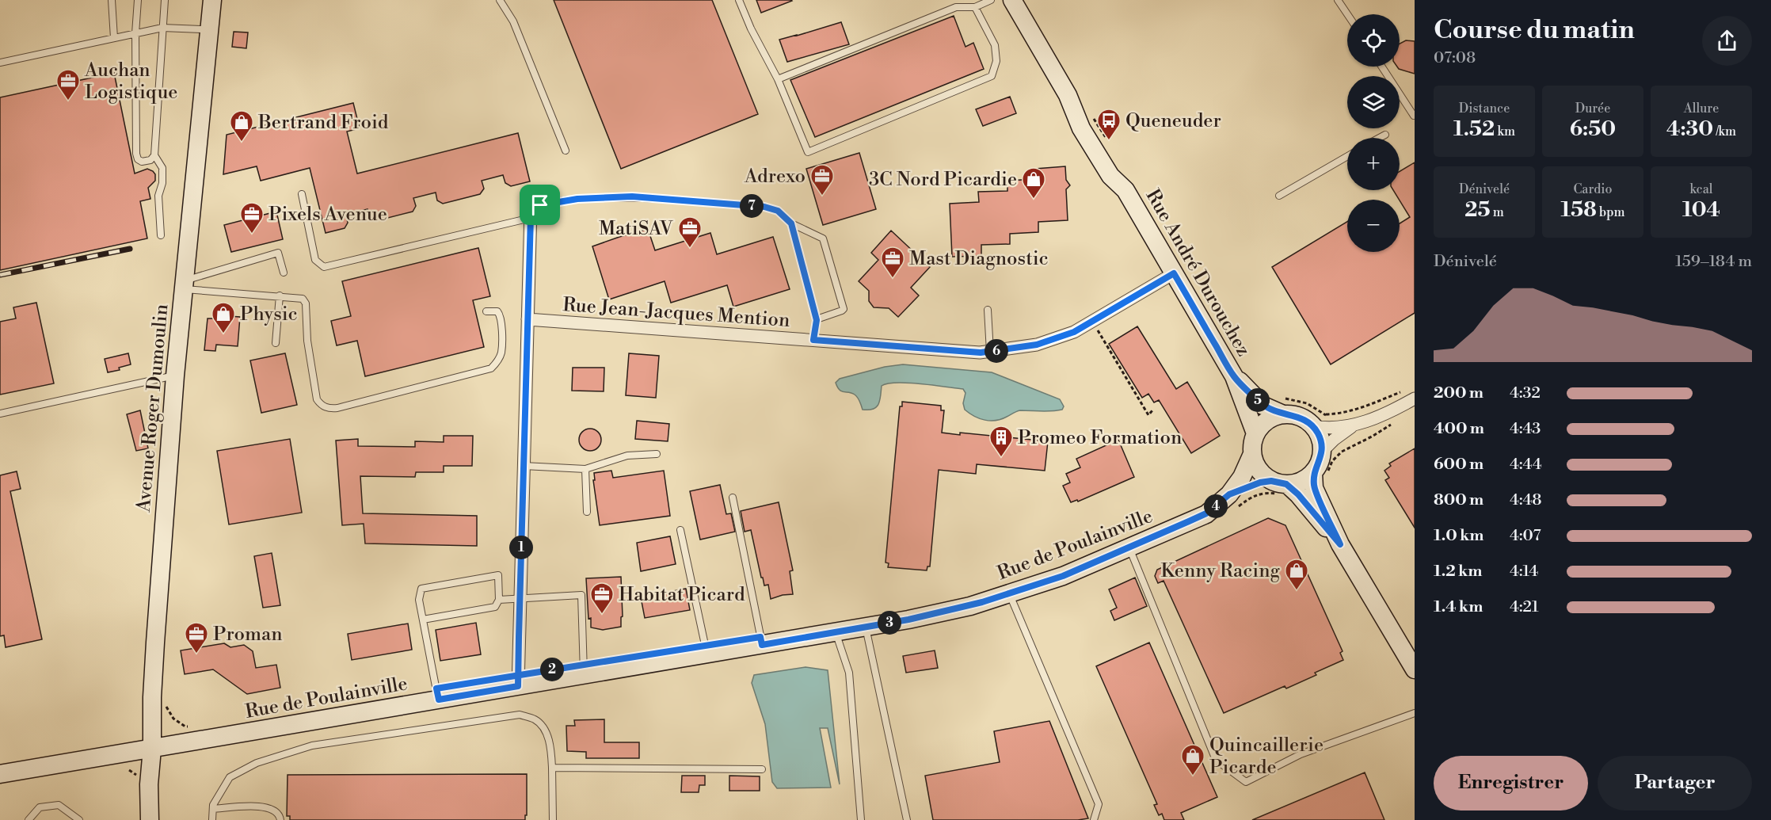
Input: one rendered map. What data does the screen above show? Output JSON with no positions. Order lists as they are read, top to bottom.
{
  "streets": {
    "main road": ["Rue André Durouchez", "Avenue Roger Dumoulin", "Rue de Poulainville"],
    "street": ["Rue Jean-Jacques Mention"]
  },
  "crossings": [
    ["Rue André Durouchez", "Rue Jean-Jacques Mention"],
    ["Rue André Durouchez", "Rue de Poulainville"],
    ["Avenue Roger Dumoulin", "Rue de Poulainville"]
  ],
  "places": {
    "office": [
      "Auchan Logistique",
      "Adrexo",
      "Pixels Avenue",
      "MatiSAV",
      "Mast Diagnostic",
      "Habitat Picard",
      "Proman"
    ],
    "bus stop": ["Queneuder"],
    "shop": [
      "Bertrand Froid",
      "3C Nord Picardie",
      "Physic",
      "Kenny Racing",
      "Quincaillerie Picarde"
    ],
    "building": ["Promeo Formation"]
  },
  "page": {
    "heading": ["Course du matin", "07:08"],
    "map_buttons": ["+", "−"],
    "stats": [
      ["Distance", "1.52 km"],
      ["Durée", "6:50"],
      ["Allure", "4:30 /km"],
      ["Dénivelé", "25 m"],
      ["Cardio", "158 bpm"],
      ["kcal", "104"]
    ],
    "pins": [
      "7",
      "6",
      "5",
      "4",
      "1",
      "3",
      "2"
    ],
    "chart": ["Dénivelé", "159–184 m"],
    "list": [
      {
        "name": "200 m",
        "note": "4:32"
      },
      {
        "name": "400 m",
        "note": "4:43"
      },
      {
        "name": "600 m",
        "note": "4:44"
      },
      {
        "name": "800 m",
        "note": "4:48"
      },
      {
        "name": "1.0 km",
        "note": "4:07"
      },
      {
        "name": "1.2 km",
        "note": "4:14"
      },
      {
        "name": "1.4 km",
        "note": "4:21"
      }
    ],
    "buttons": ["Enregistrer", "Partager"]
  }
}
